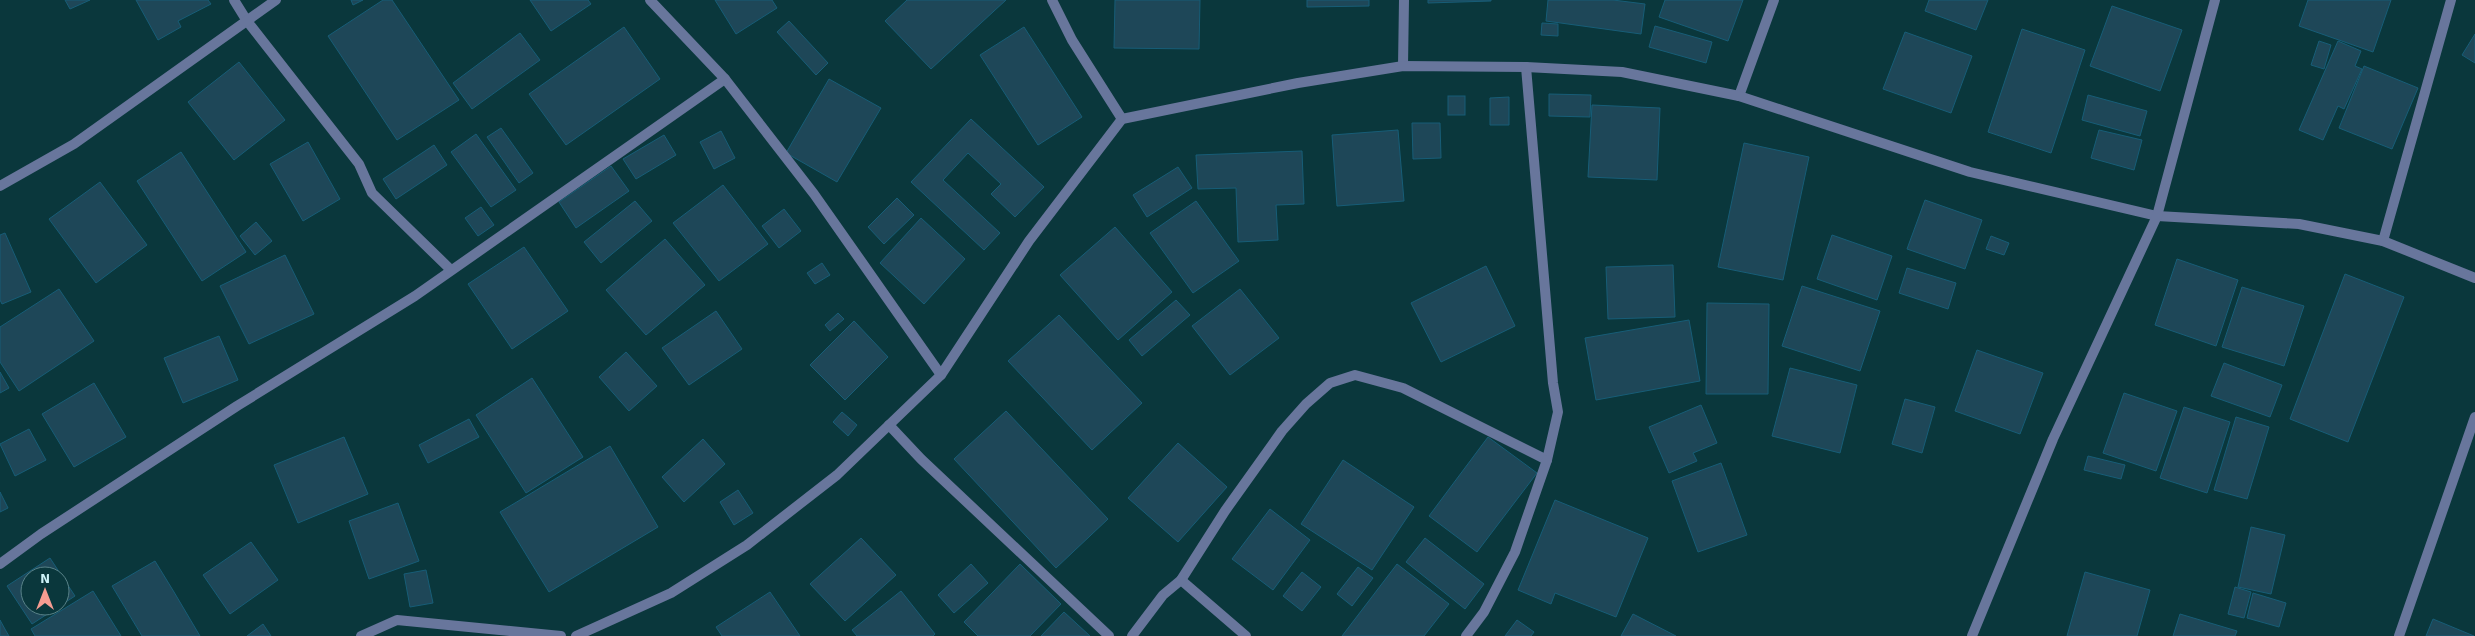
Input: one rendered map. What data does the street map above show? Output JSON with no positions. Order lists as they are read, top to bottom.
{
  "north": "top"
}
